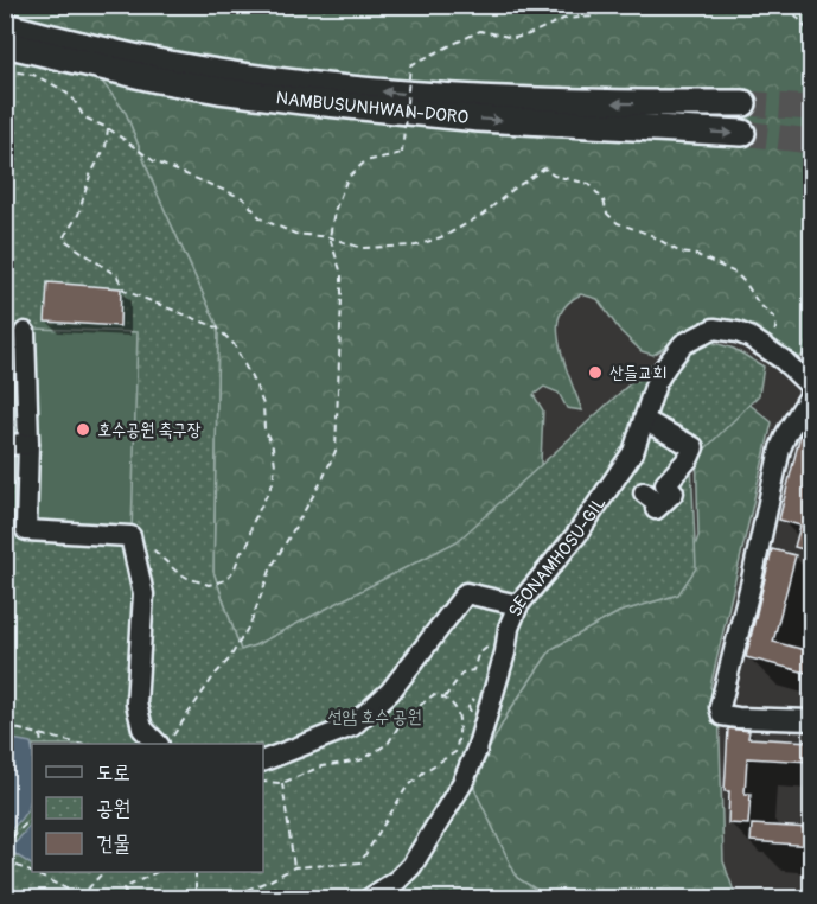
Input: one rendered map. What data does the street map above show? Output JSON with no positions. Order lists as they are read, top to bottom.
{
  "streets": {
    "main road": ["NAMBUSUNHWAN-DORO"],
    "street": ["SEONAMHOSU-GIL"]
  },
  "parks": ["선암 호수 공원"],
  "places": ["산들교회", "호수공원 축구장"],
  "legend": ["도로", "공원", "건물"]
}
